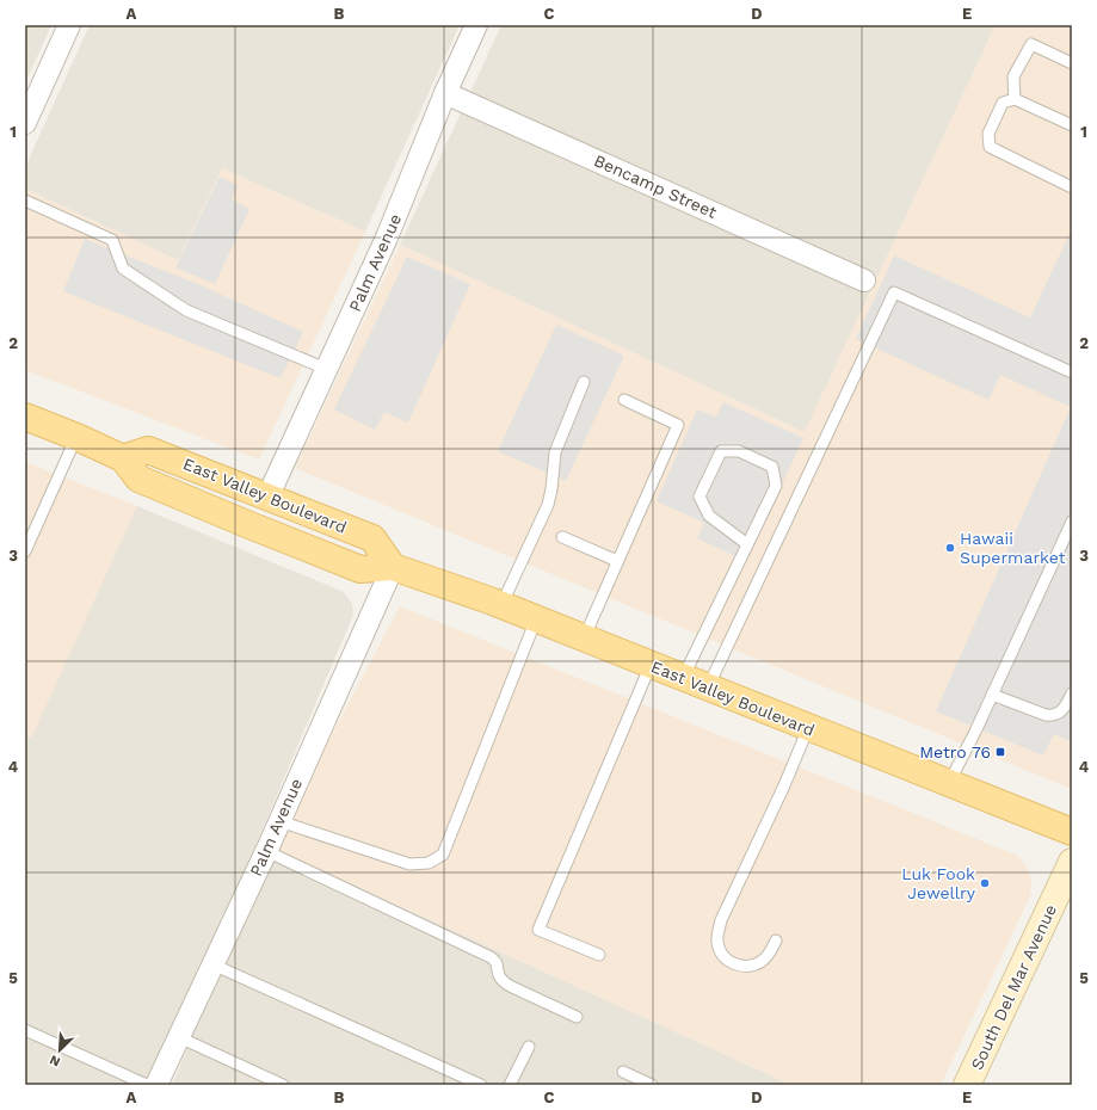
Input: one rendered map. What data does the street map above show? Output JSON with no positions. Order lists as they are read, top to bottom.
{
  "streets": {
    "main road": ["East Valley Boulevard", "South Del Mar Avenue"],
    "street": ["Bencamp Street", "Palm Avenue"]
  },
  "crossings": [
    ["Bencamp Street", "Palm Avenue"],
    ["Palm Avenue", "East Valley Boulevard"]
  ],
  "places": {
    "other": ["Hawaii Supermarket", "Luk Fook Jewellry"],
    "transit": ["Metro 76"]
  },
  "north": "bottom left",
  "grid": {
    "columns": [
      "A",
      "B",
      "C",
      "D",
      "E"
    ],
    "rows": [
      "1",
      "2",
      "3",
      "4",
      "5"
    ]
  }
}
